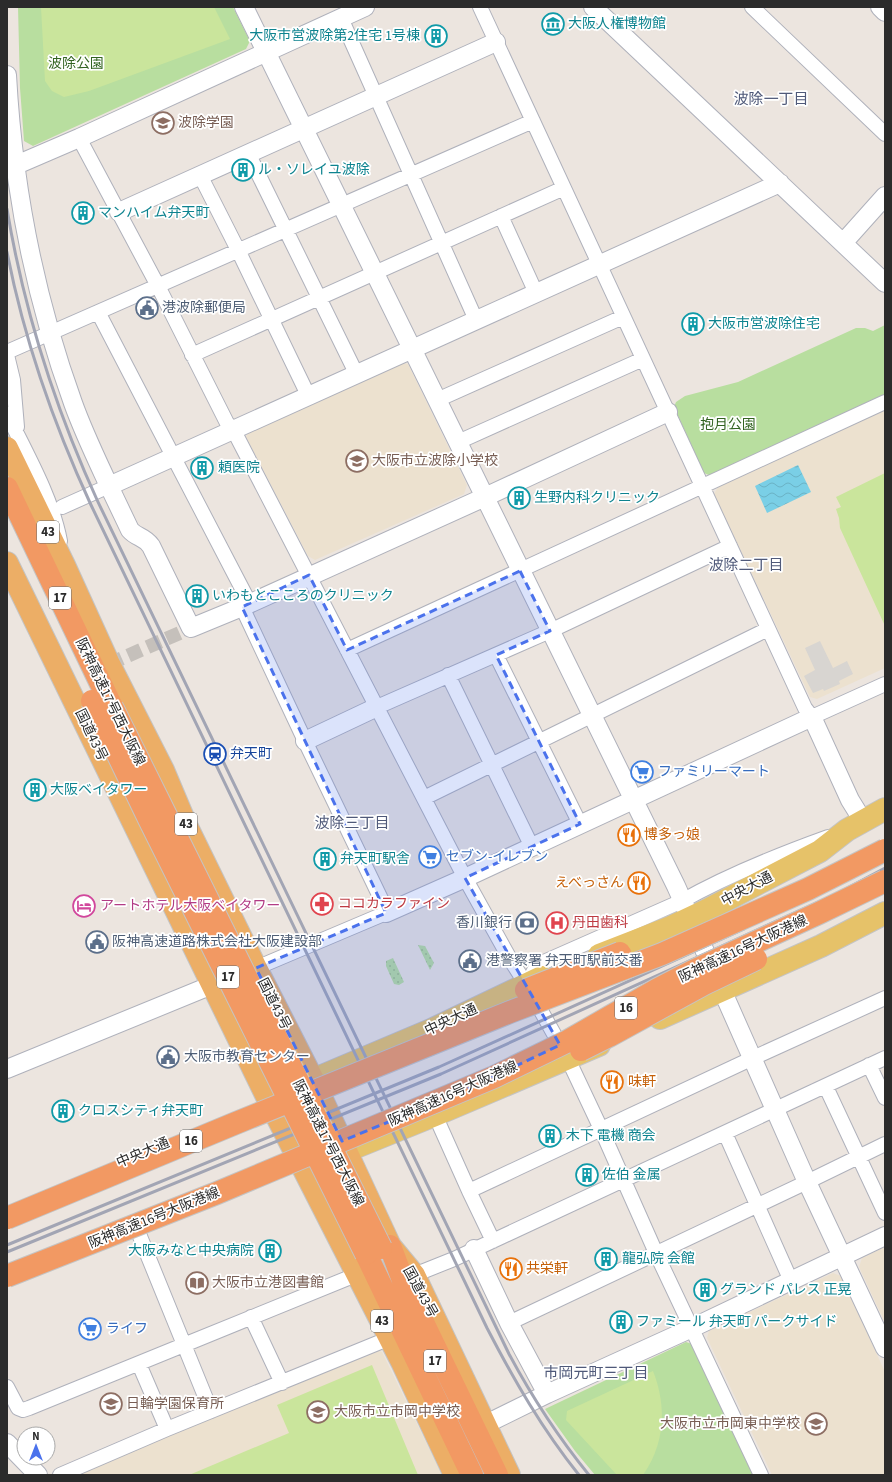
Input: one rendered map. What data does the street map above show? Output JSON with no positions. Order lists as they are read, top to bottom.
{
  "streets": {
    "highway": [
      "43",
      "17",
      "阪神高速17号西大阪線",
      "国道43号",
      "阪神高速16号大阪港線",
      "16"
    ],
    "main road": ["中央大通"]
  },
  "crossings": [
    ["国道43号", "中央大通"]
  ],
  "districts": [
    "波除一丁目",
    "波除二丁目",
    "波除三丁目",
    "市岡元町三丁目"
  ],
  "parks": ["波除公園", "抱月公園"],
  "places": {
    "museum": ["大阪人権博物館"],
    "building": [
      "大阪市営波除第2住宅 1号棟",
      "ル・ソレイユ波除",
      "マンハイム弁天町",
      "大阪市営波除住宅",
      "頼医院",
      "生野内科クリニック",
      "いわもとこころのクリニック",
      "大阪ベイタワー",
      "弁天町駅舎",
      "クロスシティ弁天町",
      "木下 電機 商会",
      "佐伯 金属",
      "大阪みなと中央病院",
      "龍弘院 会館",
      "グランド パレス 正晃",
      "ファミール 弁天町 パークサイド"
    ],
    "school or university": [
      "波除学園",
      "大阪市立波除小学校",
      "日輪学園保育所",
      "大阪市立市岡中学校",
      "大阪市立市岡東中学校"
    ],
    "public building": [
      "港波除郵便局",
      "阪神高速道路株式会社大阪建設部",
      "港警察署 弁天町駅前交番",
      "大阪市教育センター"
    ],
    "station": ["弁天町"],
    "supermarket": ["ファミリーマート", "セブン-イレブン", "ライフ"],
    "restaurant": [
      "博多っ娘",
      "えべっさん",
      "味軒",
      "共栄軒"
    ],
    "pharmacy": ["ココカラファイン"],
    "hotel": ["アートホテル大阪ベイタワー"],
    "bank": ["香川銀行"],
    "hospital": ["丹田歯科"],
    "library": ["大阪市立港図書館"]
  },
  "north": "top"
}
